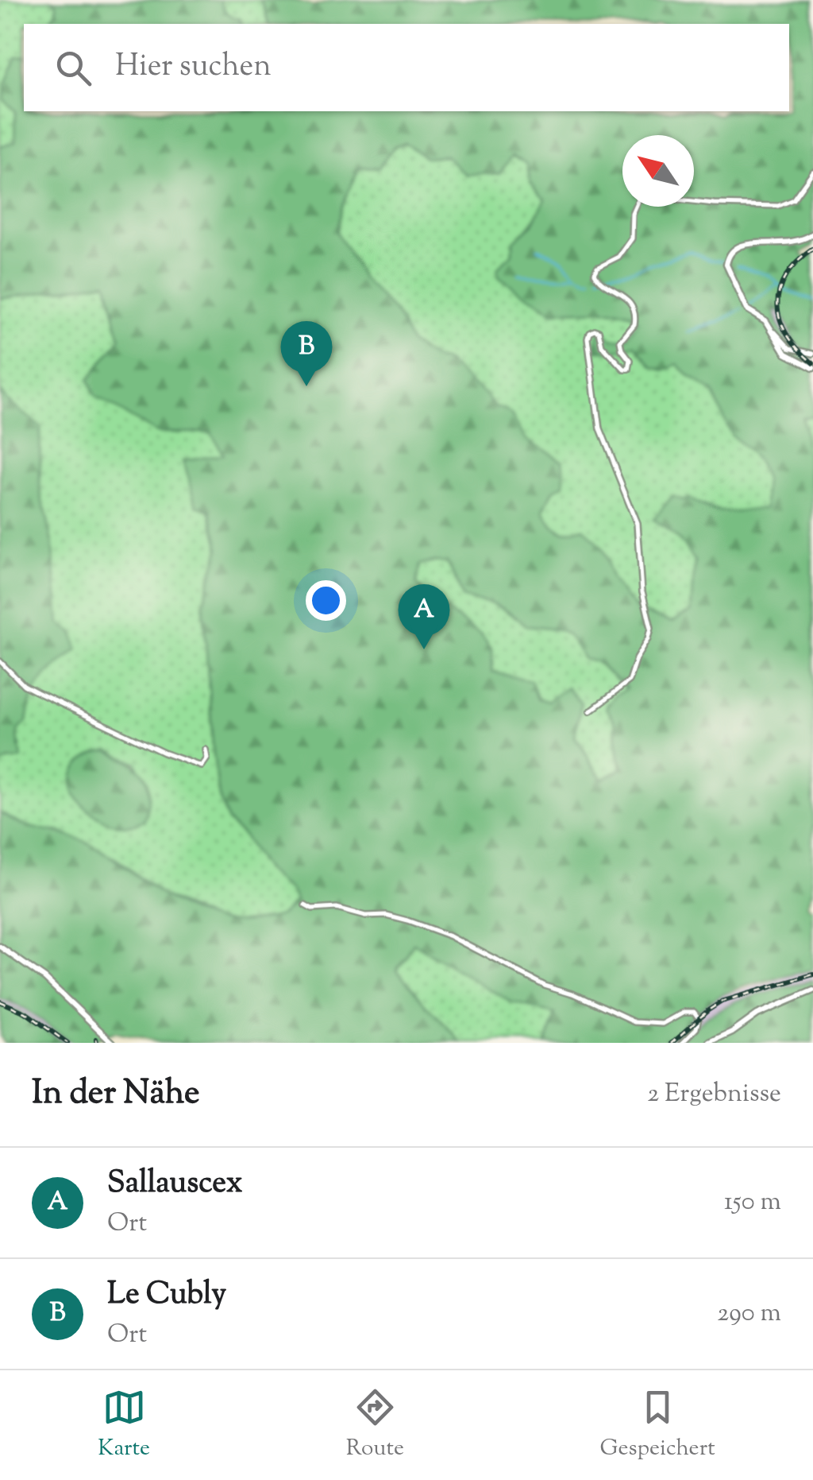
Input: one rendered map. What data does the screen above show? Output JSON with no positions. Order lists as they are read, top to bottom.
{
  "north": "top left",
  "page": {
    "search": "Hier suchen",
    "pins": ["B", "A"],
    "heading": ["In der Nähe", "2 Ergebnisse"],
    "list": [
      {
        "mark": "A",
        "name": "Sallauscex",
        "note": "Ort",
        "value": "150 m"
      },
      {
        "mark": "B",
        "name": "Le Cubly",
        "note": "Ort",
        "value": "290 m"
      }
    ],
    "nav": ["Karte", "Route", "Gespeichert"]
  }
}
